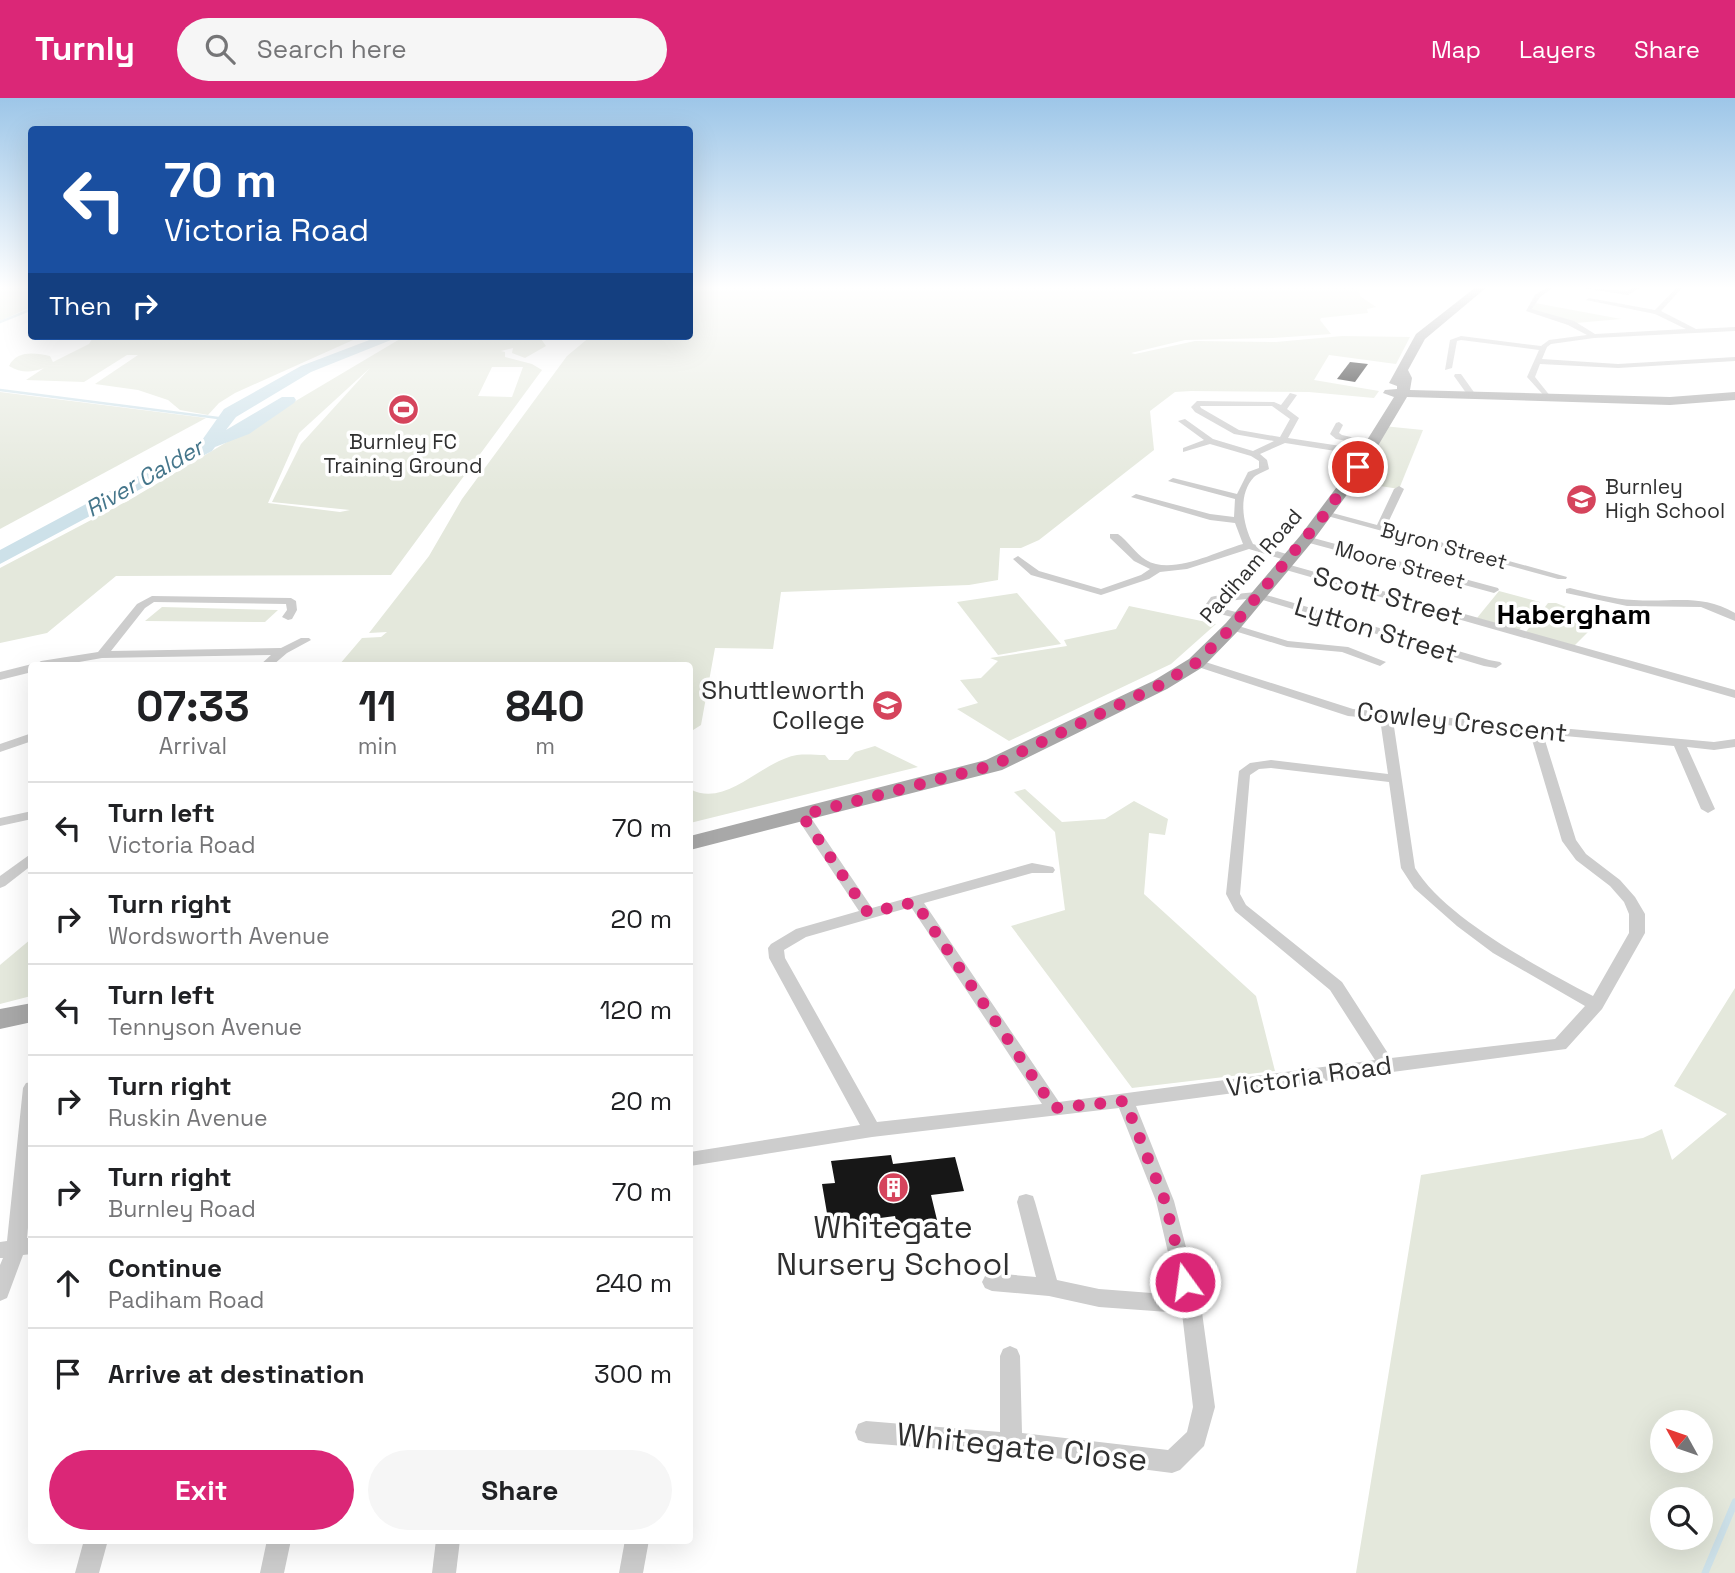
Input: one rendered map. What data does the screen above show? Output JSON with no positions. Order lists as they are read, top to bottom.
{
  "streets": {
    "main road": ["Padiham Road"],
    "street": [
      "Byron Street",
      "Moore Street",
      "Scott Street",
      "Lytton Street",
      "Cowley Crescent",
      "Victoria Road",
      "Whitegate Close"
    ]
  },
  "crossings": [
    ["Byron Street", "Padiham Road"],
    ["Moore Street", "Padiham Road"],
    ["Padiham Road", "Scott Street"],
    ["Padiham Road", "Lytton Street"],
    ["Padiham Road", "Cowley Crescent"],
    ["Cowley Crescent", "Victoria Road"],
    ["Victoria Road", "Whitegate Close"]
  ],
  "districts": ["Habergham"],
  "water": ["River Calder"],
  "places": {
    "sports": ["Burnley FC Training Ground"],
    "school or university": ["Burnley High School", "Shuttleworth College"],
    "building": ["Whitegate Nursery School"]
  },
  "north": "top left",
  "page": {
    "header": "Turnly",
    "search": "Search here",
    "nav": ["Map", "Layers", "Share"],
    "turn": ["70 m", "Victoria Road"],
    "then": "Then",
    "eta": [
      "07:33",
      "Arrival",
      "11",
      "min",
      "840",
      "m"
    ],
    "list": [
      {
        "name": "Turn left",
        "note": "Victoria Road",
        "value": "70 m"
      },
      {
        "name": "Turn right",
        "note": "Wordsworth Avenue",
        "value": "20 m"
      },
      {
        "name": "Turn left",
        "note": "Tennyson Avenue",
        "value": "120 m"
      },
      {
        "name": "Turn right",
        "note": "Ruskin Avenue",
        "value": "20 m"
      },
      {
        "name": "Turn right",
        "note": "Burnley Road",
        "value": "70 m"
      },
      {
        "name": "Continue",
        "note": "Padiham Road",
        "value": "240 m"
      },
      {
        "name": "Arrive at destination",
        "value": "300 m"
      }
    ],
    "buttons": ["Exit", "Share"]
  }
}
